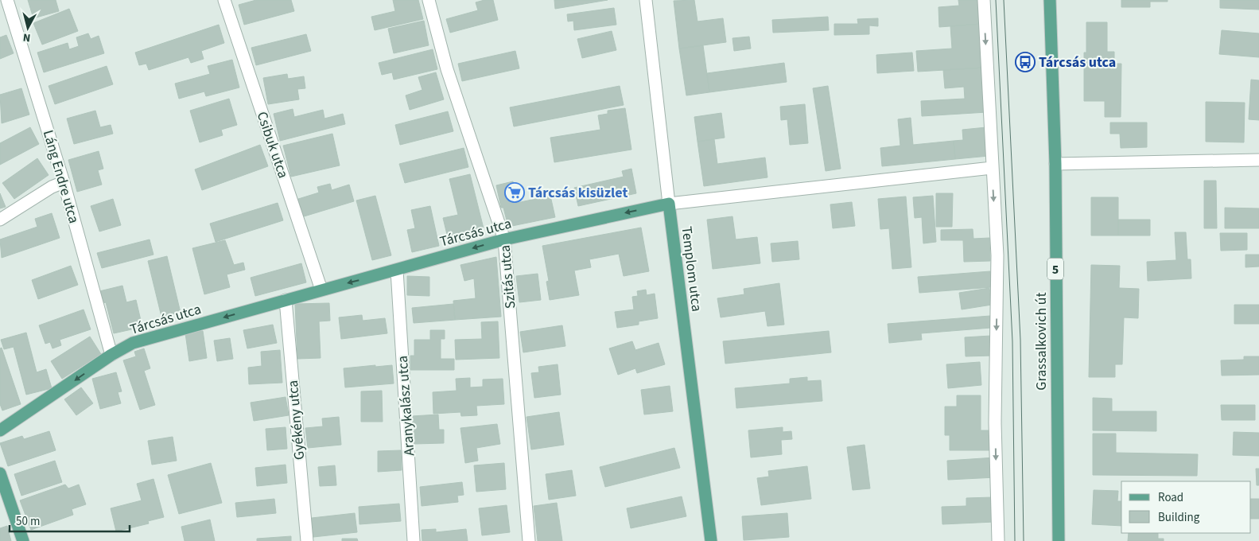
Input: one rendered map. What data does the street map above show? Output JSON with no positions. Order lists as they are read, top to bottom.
{
  "streets": {
    "main road": [
      "Tárcsás utca",
      "Templom utca",
      "5",
      "Grassalkovich út"
    ],
    "street": [
      "Csibuk utca",
      "Láng Endre utca",
      "Szitás utca",
      "Aranykalász utca",
      "Gyékény utca"
    ]
  },
  "crossings": [
    ["Csibuk utca", "Tárcsás utca"],
    ["Láng Endre utca", "Tárcsás utca"],
    ["Tárcsás utca", "Templom utca"],
    ["Tárcsás utca", "Szitás utca"],
    ["Tárcsás utca", "Aranykalász utca"],
    ["Tárcsás utca", "Gyékény utca"]
  ],
  "one_way": ["Tárcsás utca"],
  "places": {
    "bus stop": ["Tárcsás utca"],
    "supermarket": ["Tárcsás kisüzlet"]
  },
  "legend": ["Road", "Building"],
  "scale_bar": "50 m",
  "north": "bottom"
}
